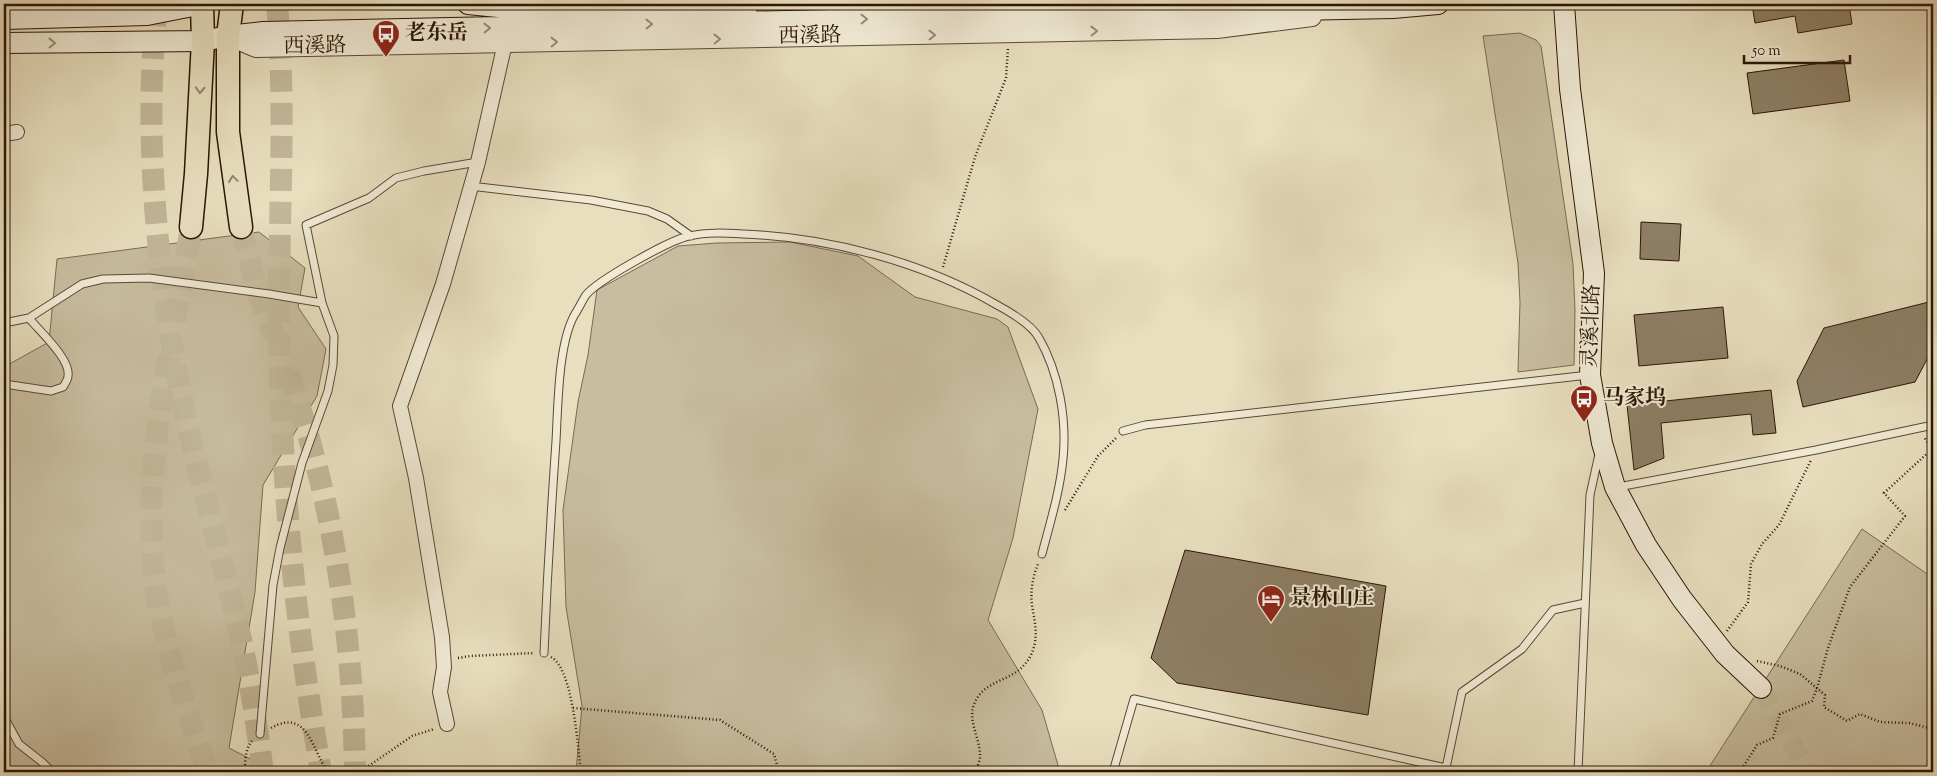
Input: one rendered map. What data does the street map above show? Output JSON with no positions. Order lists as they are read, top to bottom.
{
  "streets": {
    "main road": ["西溪路", "灵溪北路"]
  },
  "one_way": ["西溪路"],
  "places": {
    "bus stop": ["老东岳", "马家坞"],
    "hotel": ["景林山庄"]
  },
  "scale_bar": "50 m"
}
